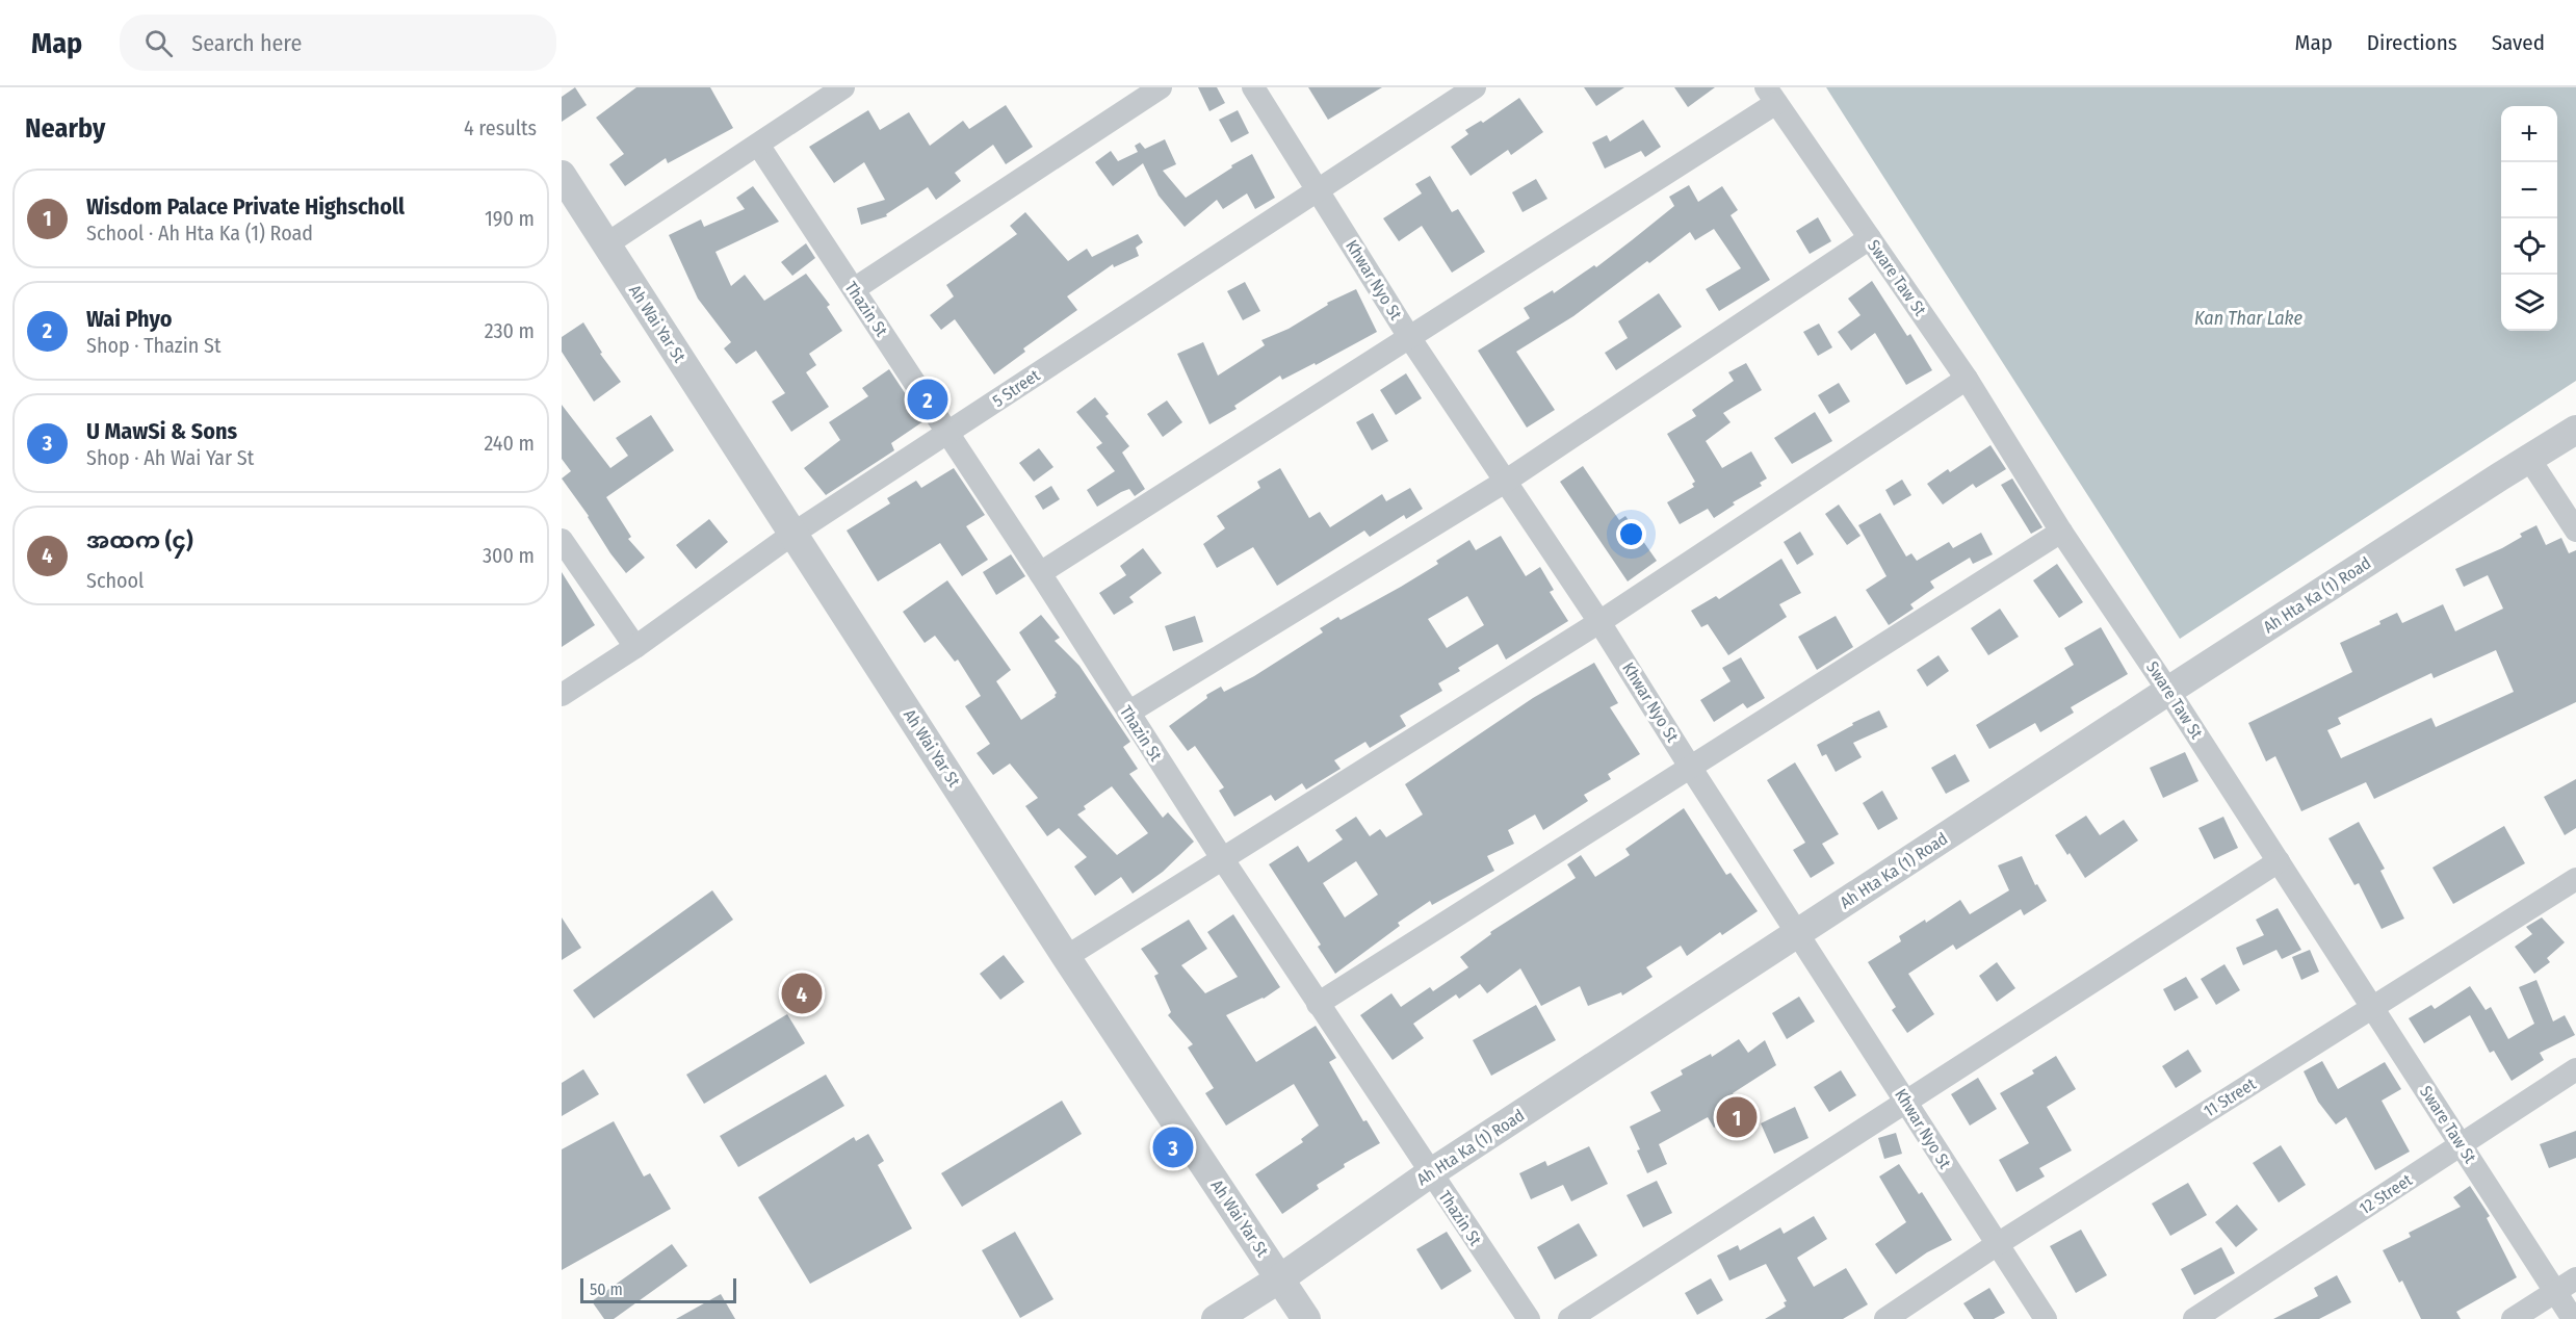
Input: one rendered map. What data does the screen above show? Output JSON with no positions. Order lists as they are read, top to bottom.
{
  "streets": {
    "street": [
      "Sware Taw St",
      "Khwar Nyo St",
      "Thazin St",
      "Ah Wai Yar St",
      "5 Street",
      "Ah Hta Ka (1) Road",
      "11 Street",
      "12 Street"
    ]
  },
  "crossings": [
    ["Sware Taw St", "Ah Hta Ka (1) Road"],
    ["Sware Taw St", "11 Street"],
    ["Sware Taw St", "12 Street"],
    ["Khwar Nyo St", "5 Street"],
    ["Khwar Nyo St", "Ah Hta Ka (1) Road"],
    ["Khwar Nyo St", "11 Street"],
    ["Thazin St", "5 Street"],
    ["Thazin St", "Ah Hta Ka (1) Road"],
    ["Ah Wai Yar St", "5 Street"],
    ["Ah Wai Yar St", "Ah Hta Ka (1) Road"]
  ],
  "water": ["Kan Thar Lake"],
  "scale_bar": "50 m",
  "page": {
    "header": "Map",
    "search": "Search here",
    "nav": ["Map", "Directions", "Saved"],
    "heading": ["Nearby", "4 results"],
    "map_buttons": ["+", "−"],
    "list": [
      {
        "mark": "1",
        "name": "Wisdom Palace Private Highscholl",
        "note": "School · Ah Hta Ka (1) Road",
        "value": "190 m"
      },
      {
        "mark": "2",
        "name": "Wai Phyo",
        "note": "Shop · Thazin St",
        "value": "230 m"
      },
      {
        "mark": "3",
        "name": "U MawSi & Sons",
        "note": "Shop · Ah Wai Yar St",
        "value": "240 m"
      },
      {
        "mark": "4",
        "name": "အထက (၄)",
        "note": "School",
        "value": "300 m"
      }
    ],
    "pins": [
      "2",
      "4",
      "1",
      "3"
    ],
    "scale": "50 m"
  }
}
